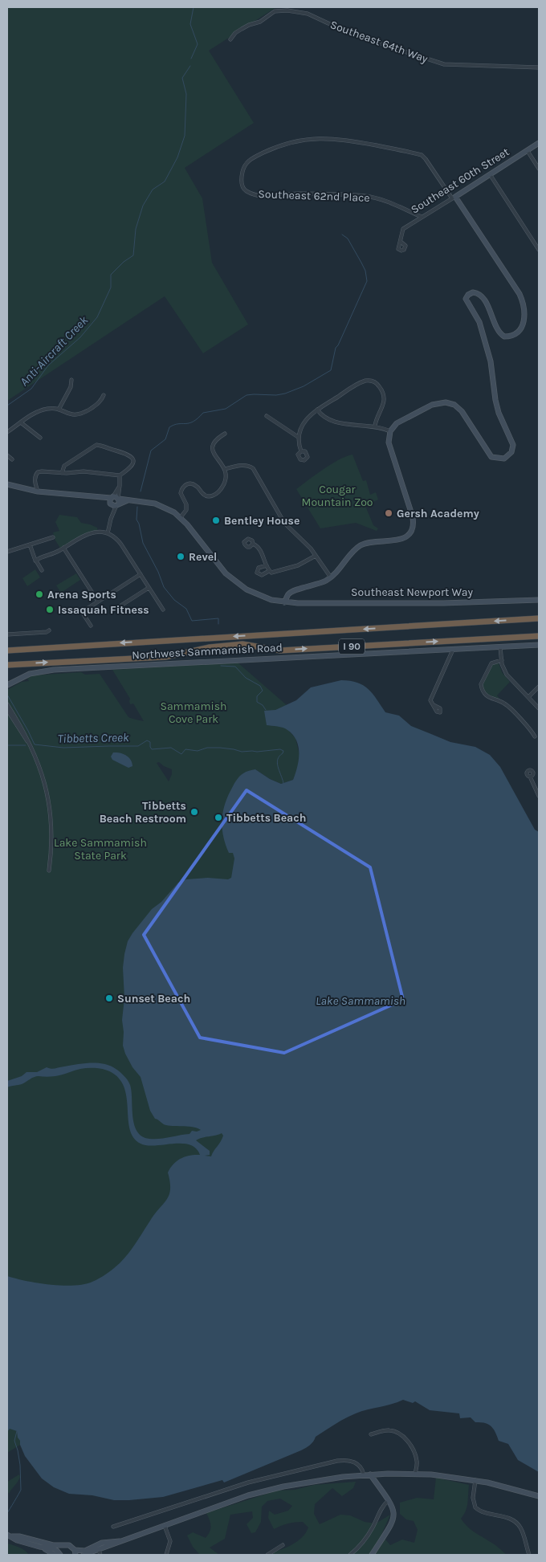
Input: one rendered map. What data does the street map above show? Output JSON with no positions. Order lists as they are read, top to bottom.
{
  "streets": {
    "highway": ["I 90"],
    "street": [
      "Southeast 64th Way",
      "Southeast 60th Street",
      "Southeast 62nd Place",
      "Southeast Newport Way",
      "Northwest Sammamish Road"
    ]
  },
  "crossings": [
    ["Southeast 60th Street", "Southeast 62nd Place"]
  ],
  "water": ["Anti-Aircraft Creek", "Tibbetts Creek", "Lake Sammamish"],
  "parks": ["Cougar Mountain Zoo", "Sammamish Cove Park", "Lake Sammamish State Park"],
  "places": [
    "Gersh Academy",
    "Bentley House",
    "Revel",
    "Arena Sports",
    "Issaquah Fitness",
    "Tibbetts Beach Restroom",
    "Tibbetts Beach",
    "Sunset Beach"
  ]
}
